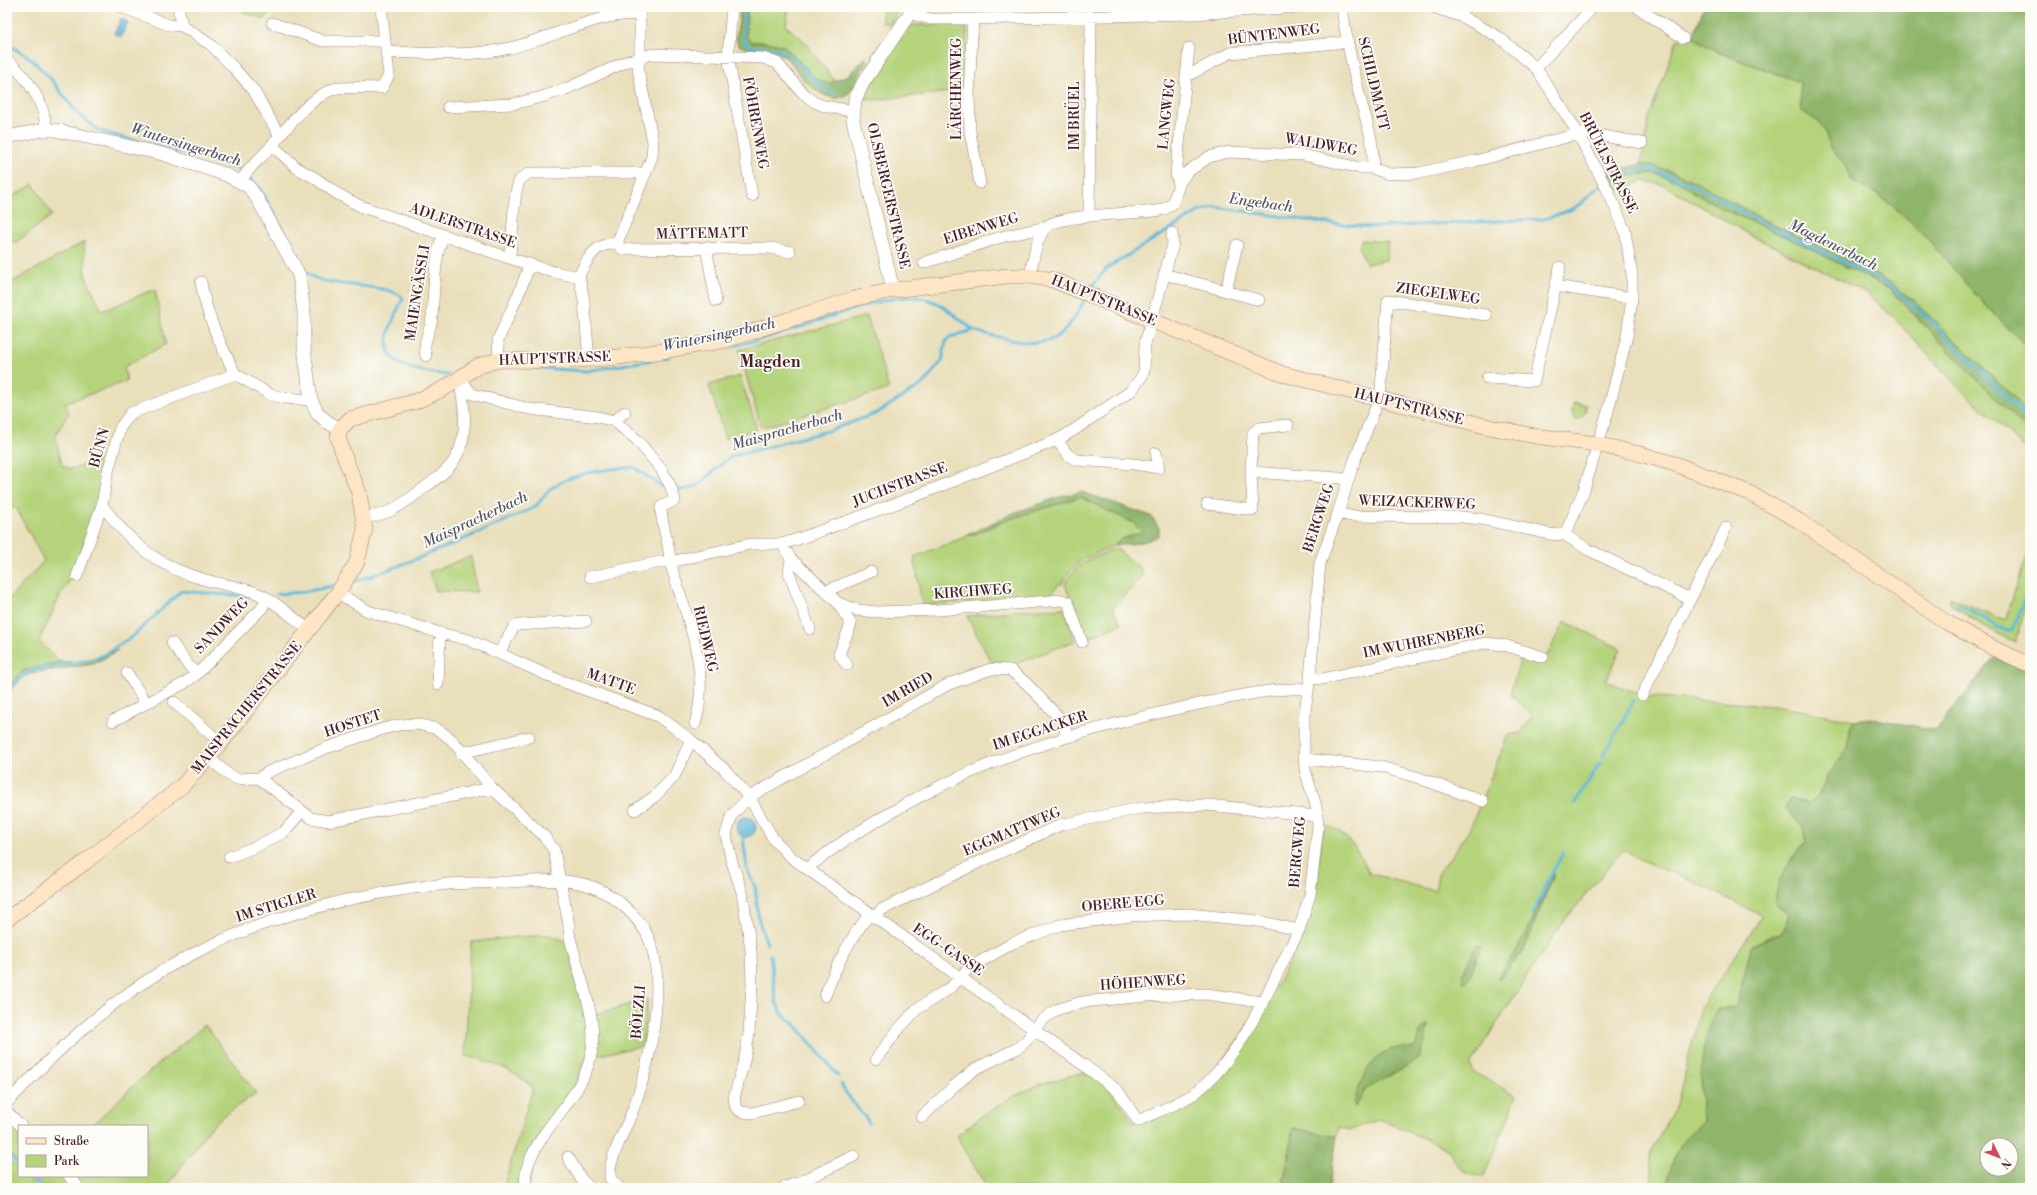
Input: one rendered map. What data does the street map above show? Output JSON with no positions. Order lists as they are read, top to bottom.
{
  "streets": {
    "main road": ["HAUPTSTRASSE", "MAISPRACHERSTRASSE"],
    "street": [
      "BÜNTENWEG",
      "SCHILDMATT",
      "LÄRCHENWEG",
      "LANGWEG",
      "IM BRÜEL",
      "FÖHRENWEG",
      "WALDWEG",
      "BRÜELSTRASSE",
      "OLSBERGERSTRASSE",
      "ADLERSTRASSE",
      "EIBENWEG",
      "MÄTTEMATT",
      "MAIENGÄSSLI",
      "ZIEGELWEG",
      "BÜNN",
      "JUCHSTRASSE",
      "WEIZACKERWEG",
      "BERGWEG",
      "KIRCHWEG",
      "SANDWEG",
      "RIEDWEG",
      "IM WUHRENBERG",
      "MATTE",
      "IM RIED",
      "HOSTET",
      "IM EGGACKER",
      "EGGMATTWEG",
      "OBERE EGG",
      "IM STIGLER",
      "EGG-GASSE",
      "HÖHENWEG",
      "BÖLZLI"
    ]
  },
  "crossings": [
    ["BÜNTENWEG", "SCHILDMATT"],
    ["BÜNTENWEG", "LANGWEG"],
    ["SCHILDMATT", "WALDWEG"],
    ["LANGWEG", "WALDWEG"],
    ["IM BRÜEL", "WALDWEG"],
    ["WALDWEG", "BRÜELSTRASSE"],
    ["WALDWEG", "EIBENWEG"],
    ["BRÜELSTRASSE", "HAUPTSTRASSE"],
    ["OLSBERGERSTRASSE", "HAUPTSTRASSE"],
    ["ADLERSTRASSE", "MAIENGÄSSLI"],
    ["ZIEGELWEG", "HAUPTSTRASSE"],
    ["ZIEGELWEG", "BERGWEG"],
    ["HAUPTSTRASSE", "JUCHSTRASSE"],
    ["HAUPTSTRASSE", "BERGWEG"],
    ["HAUPTSTRASSE", "MAISPRACHERSTRASSE"],
    ["JUCHSTRASSE", "KIRCHWEG"],
    ["JUCHSTRASSE", "RIEDWEG"],
    ["WEIZACKERWEG", "BERGWEG"],
    ["BERGWEG", "IM WUHRENBERG"],
    ["BERGWEG", "IM EGGACKER"],
    ["BERGWEG", "EGGMATTWEG"],
    ["BERGWEG", "OBERE EGG"],
    ["BERGWEG", "EGG-GASSE"],
    ["BERGWEG", "HÖHENWEG"],
    ["MATTE", "IM RIED"],
    ["MATTE", "MAISPRACHERSTRASSE"],
    ["MATTE", "EGG-GASSE"],
    ["IM RIED", "IM EGGACKER"],
    ["IM RIED", "EGG-GASSE"],
    ["MAISPRACHERSTRASSE", "HOSTET"],
    ["HOSTET", "IM STIGLER"],
    ["HOSTET", "BÖLZLI"],
    ["IM EGGACKER", "EGG-GASSE"],
    ["EGGMATTWEG", "EGG-GASSE"],
    ["OBERE EGG", "EGG-GASSE"],
    ["IM STIGLER", "BÖLZLI"],
    ["EGG-GASSE", "HÖHENWEG"]
  ],
  "districts": ["Magden"],
  "water": [
    "Wintersingerbach",
    "Engebach",
    "Magdenerbach",
    "Maispracherbach"
  ],
  "legend": ["Straße", "Park"],
  "north": "bottom right"
}
